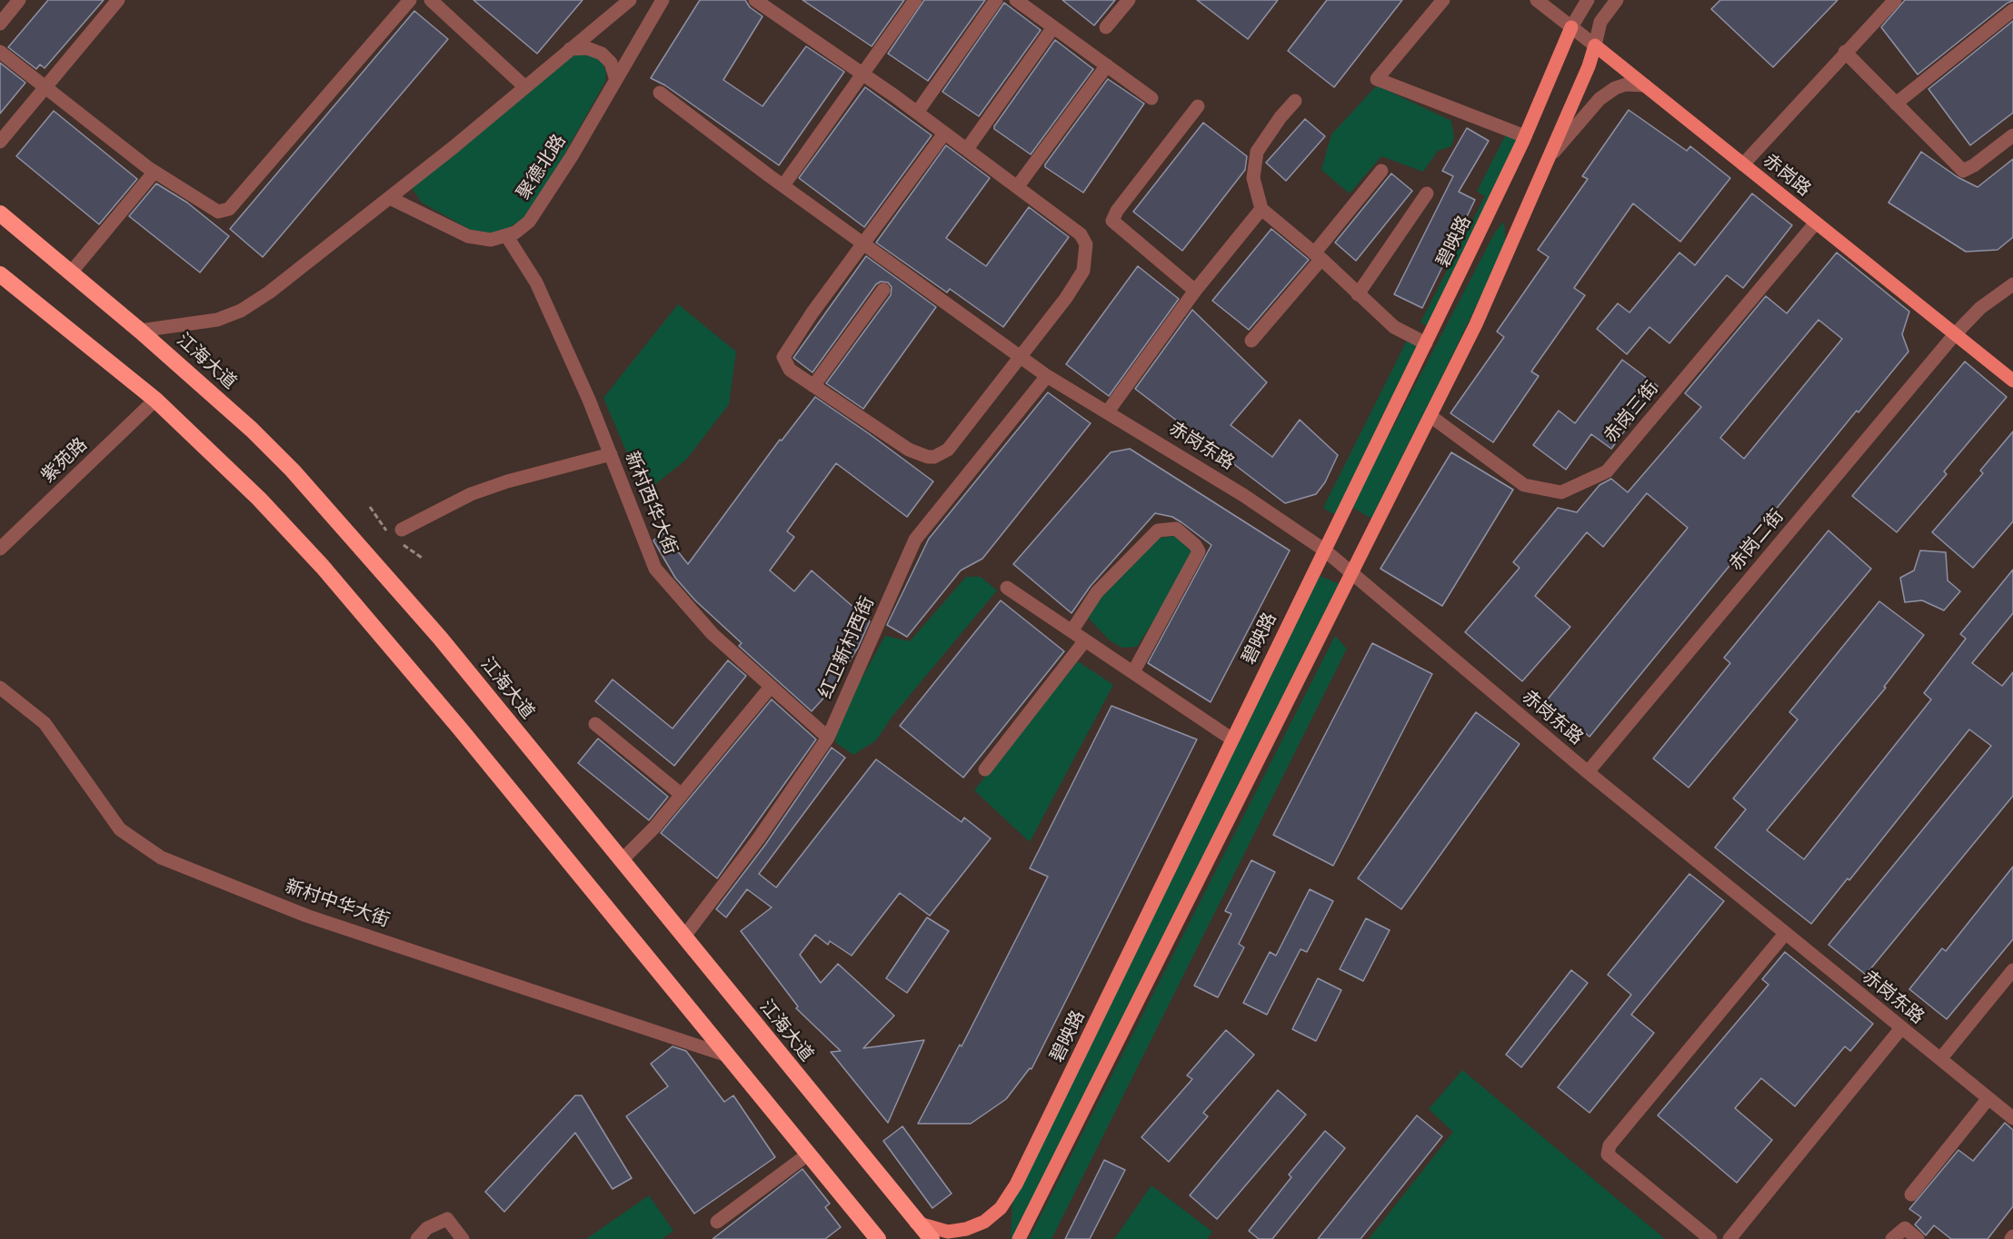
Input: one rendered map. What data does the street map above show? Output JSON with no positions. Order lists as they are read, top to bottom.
{
  "streets": {
    "highway": ["江海大道"],
    "main road": ["赤岗路", "碧映路"],
    "street": [
      "聚德北路",
      "赤岗三街",
      "赤岗东路",
      "紫苑路",
      "新村西华大街",
      "赤岗二街",
      "红卫新村西街",
      "新村中华大街"
    ]
  },
  "crossings": [
    ["聚德北路", "新村西华大街"],
    ["赤岗路", "碧映路"],
    ["赤岗路", "赤岗三街"],
    ["赤岗路", "赤岗二街"],
    ["碧映路", "江海大道"],
    ["碧映路", "赤岗东路"],
    ["江海大道", "红卫新村西街"],
    ["赤岗东路", "赤岗二街"],
    ["赤岗东路", "红卫新村西街"],
    ["新村西华大街", "红卫新村西街"]
  ]
}
